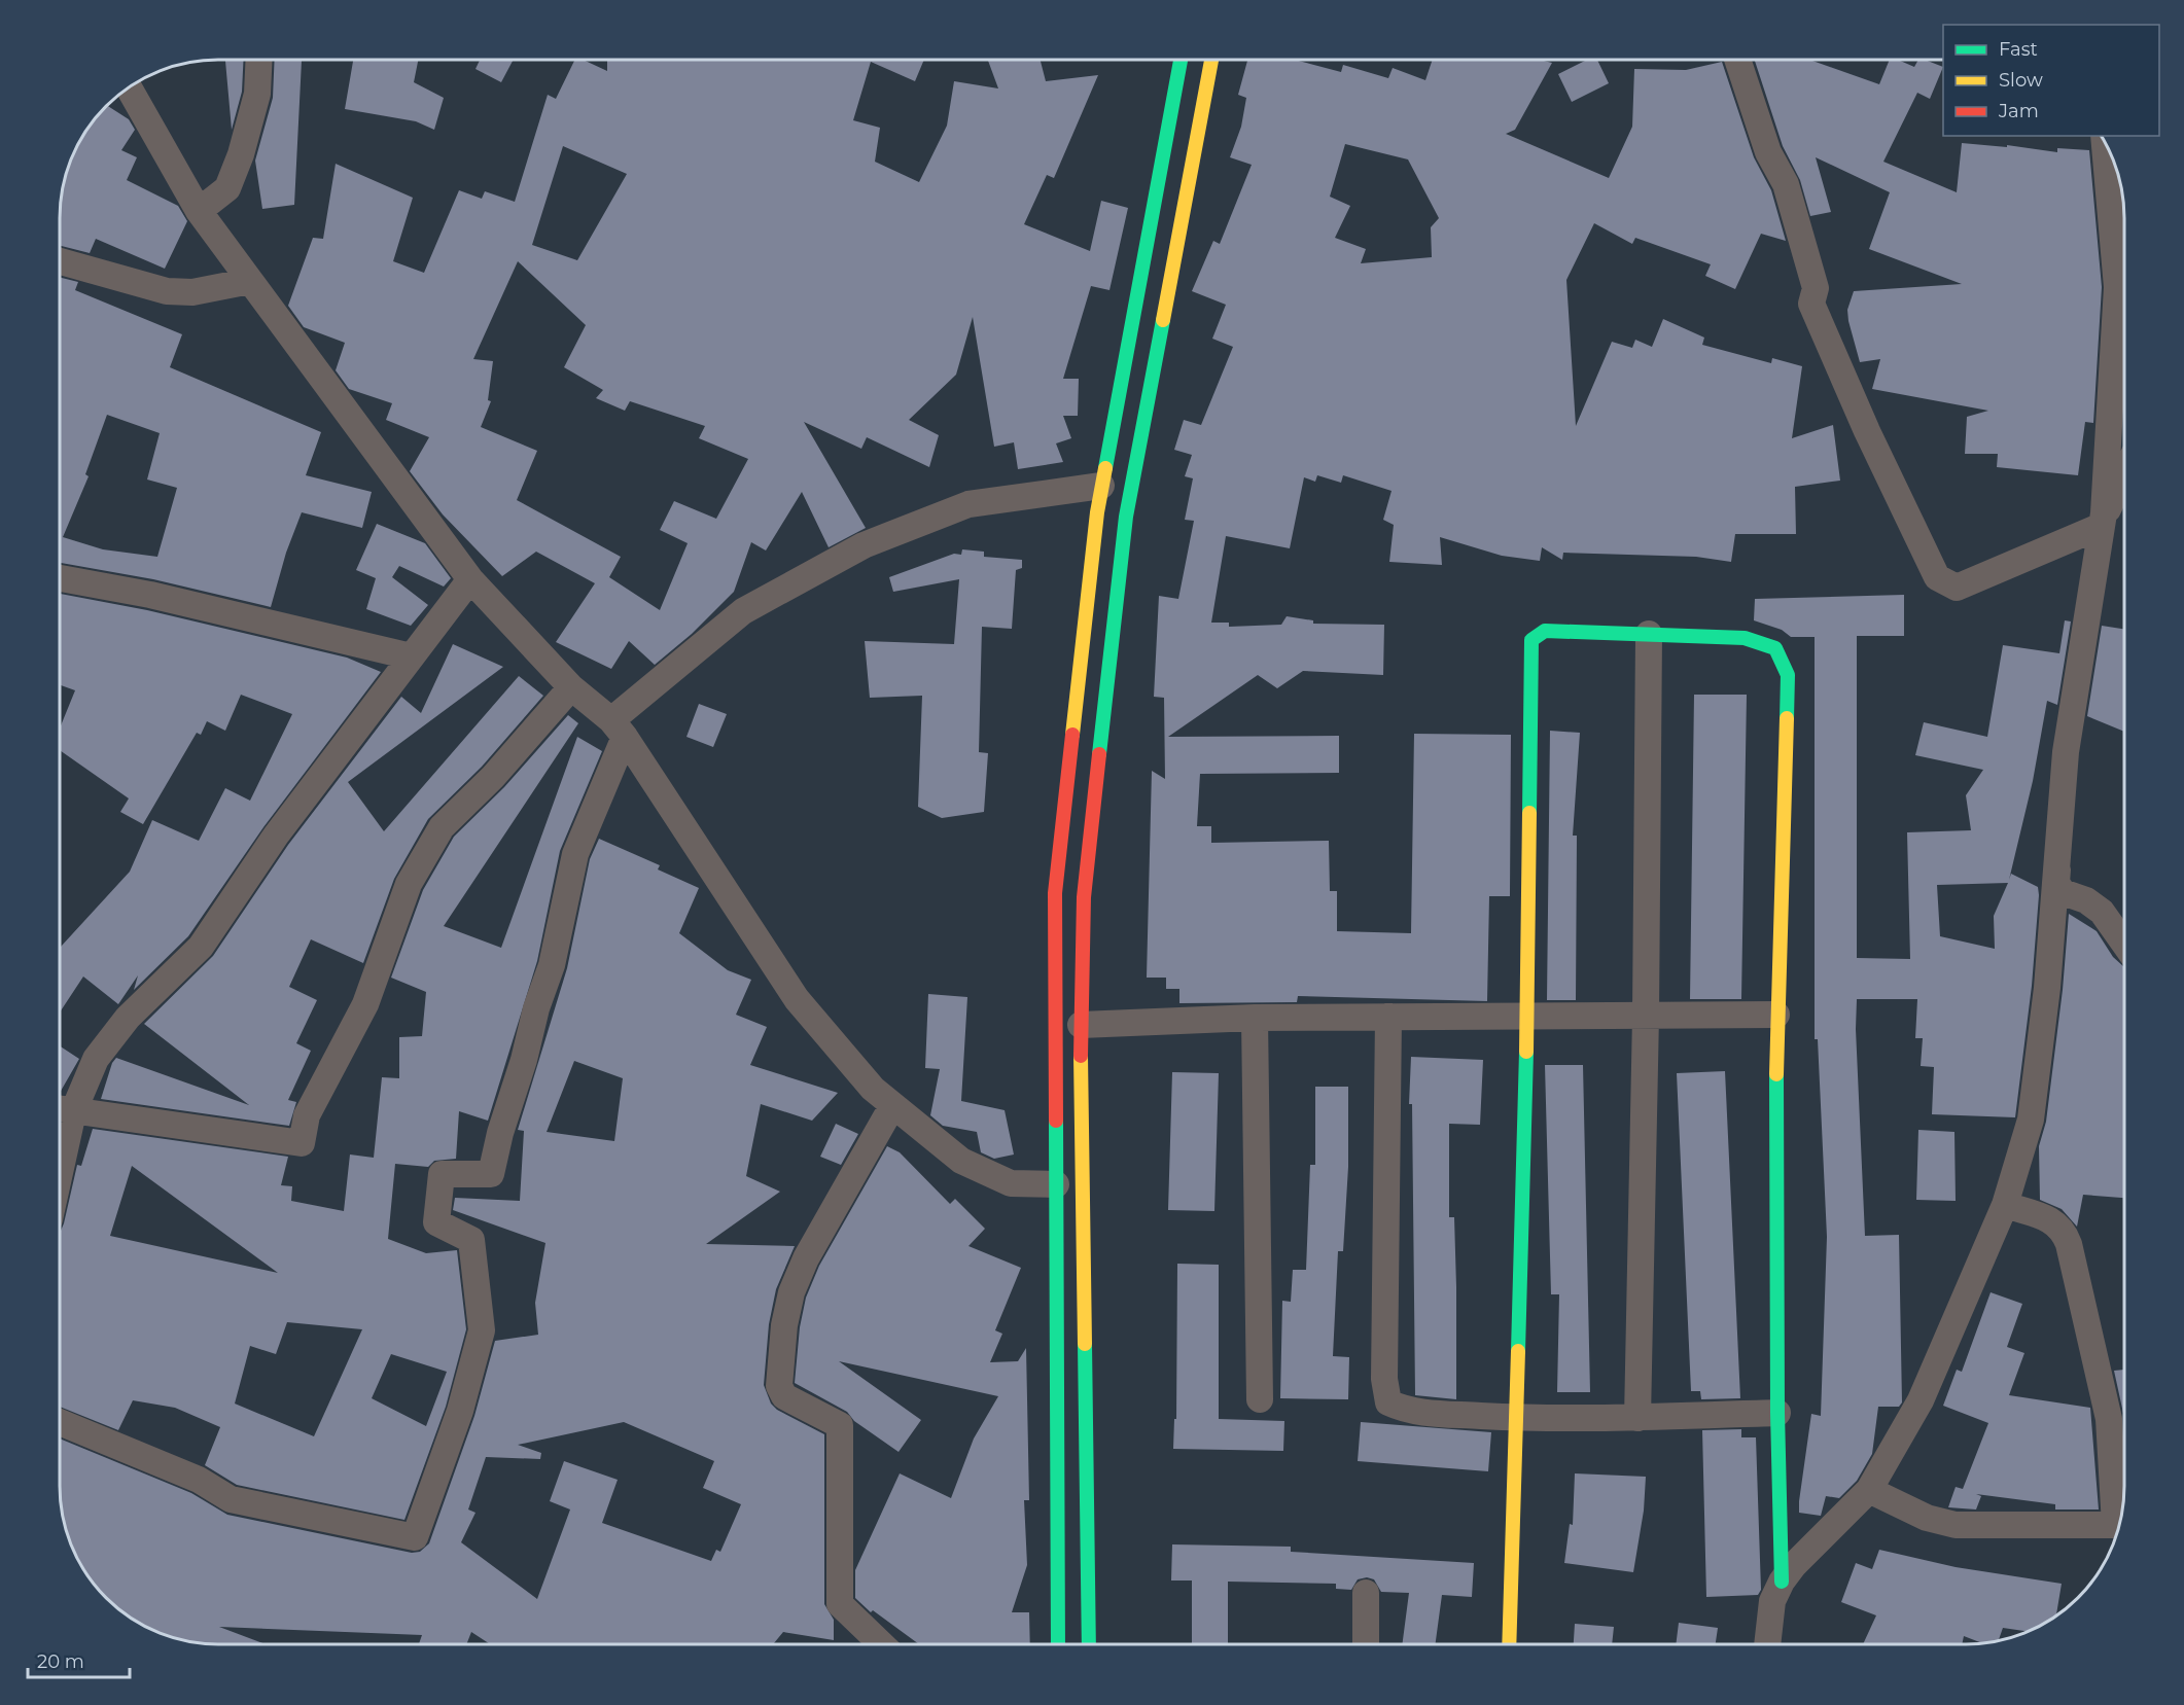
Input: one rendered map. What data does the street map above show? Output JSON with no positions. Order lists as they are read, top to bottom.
{
  "legend": ["Fast", "Slow", "Jam"],
  "scale_bar": "20 m"
}
